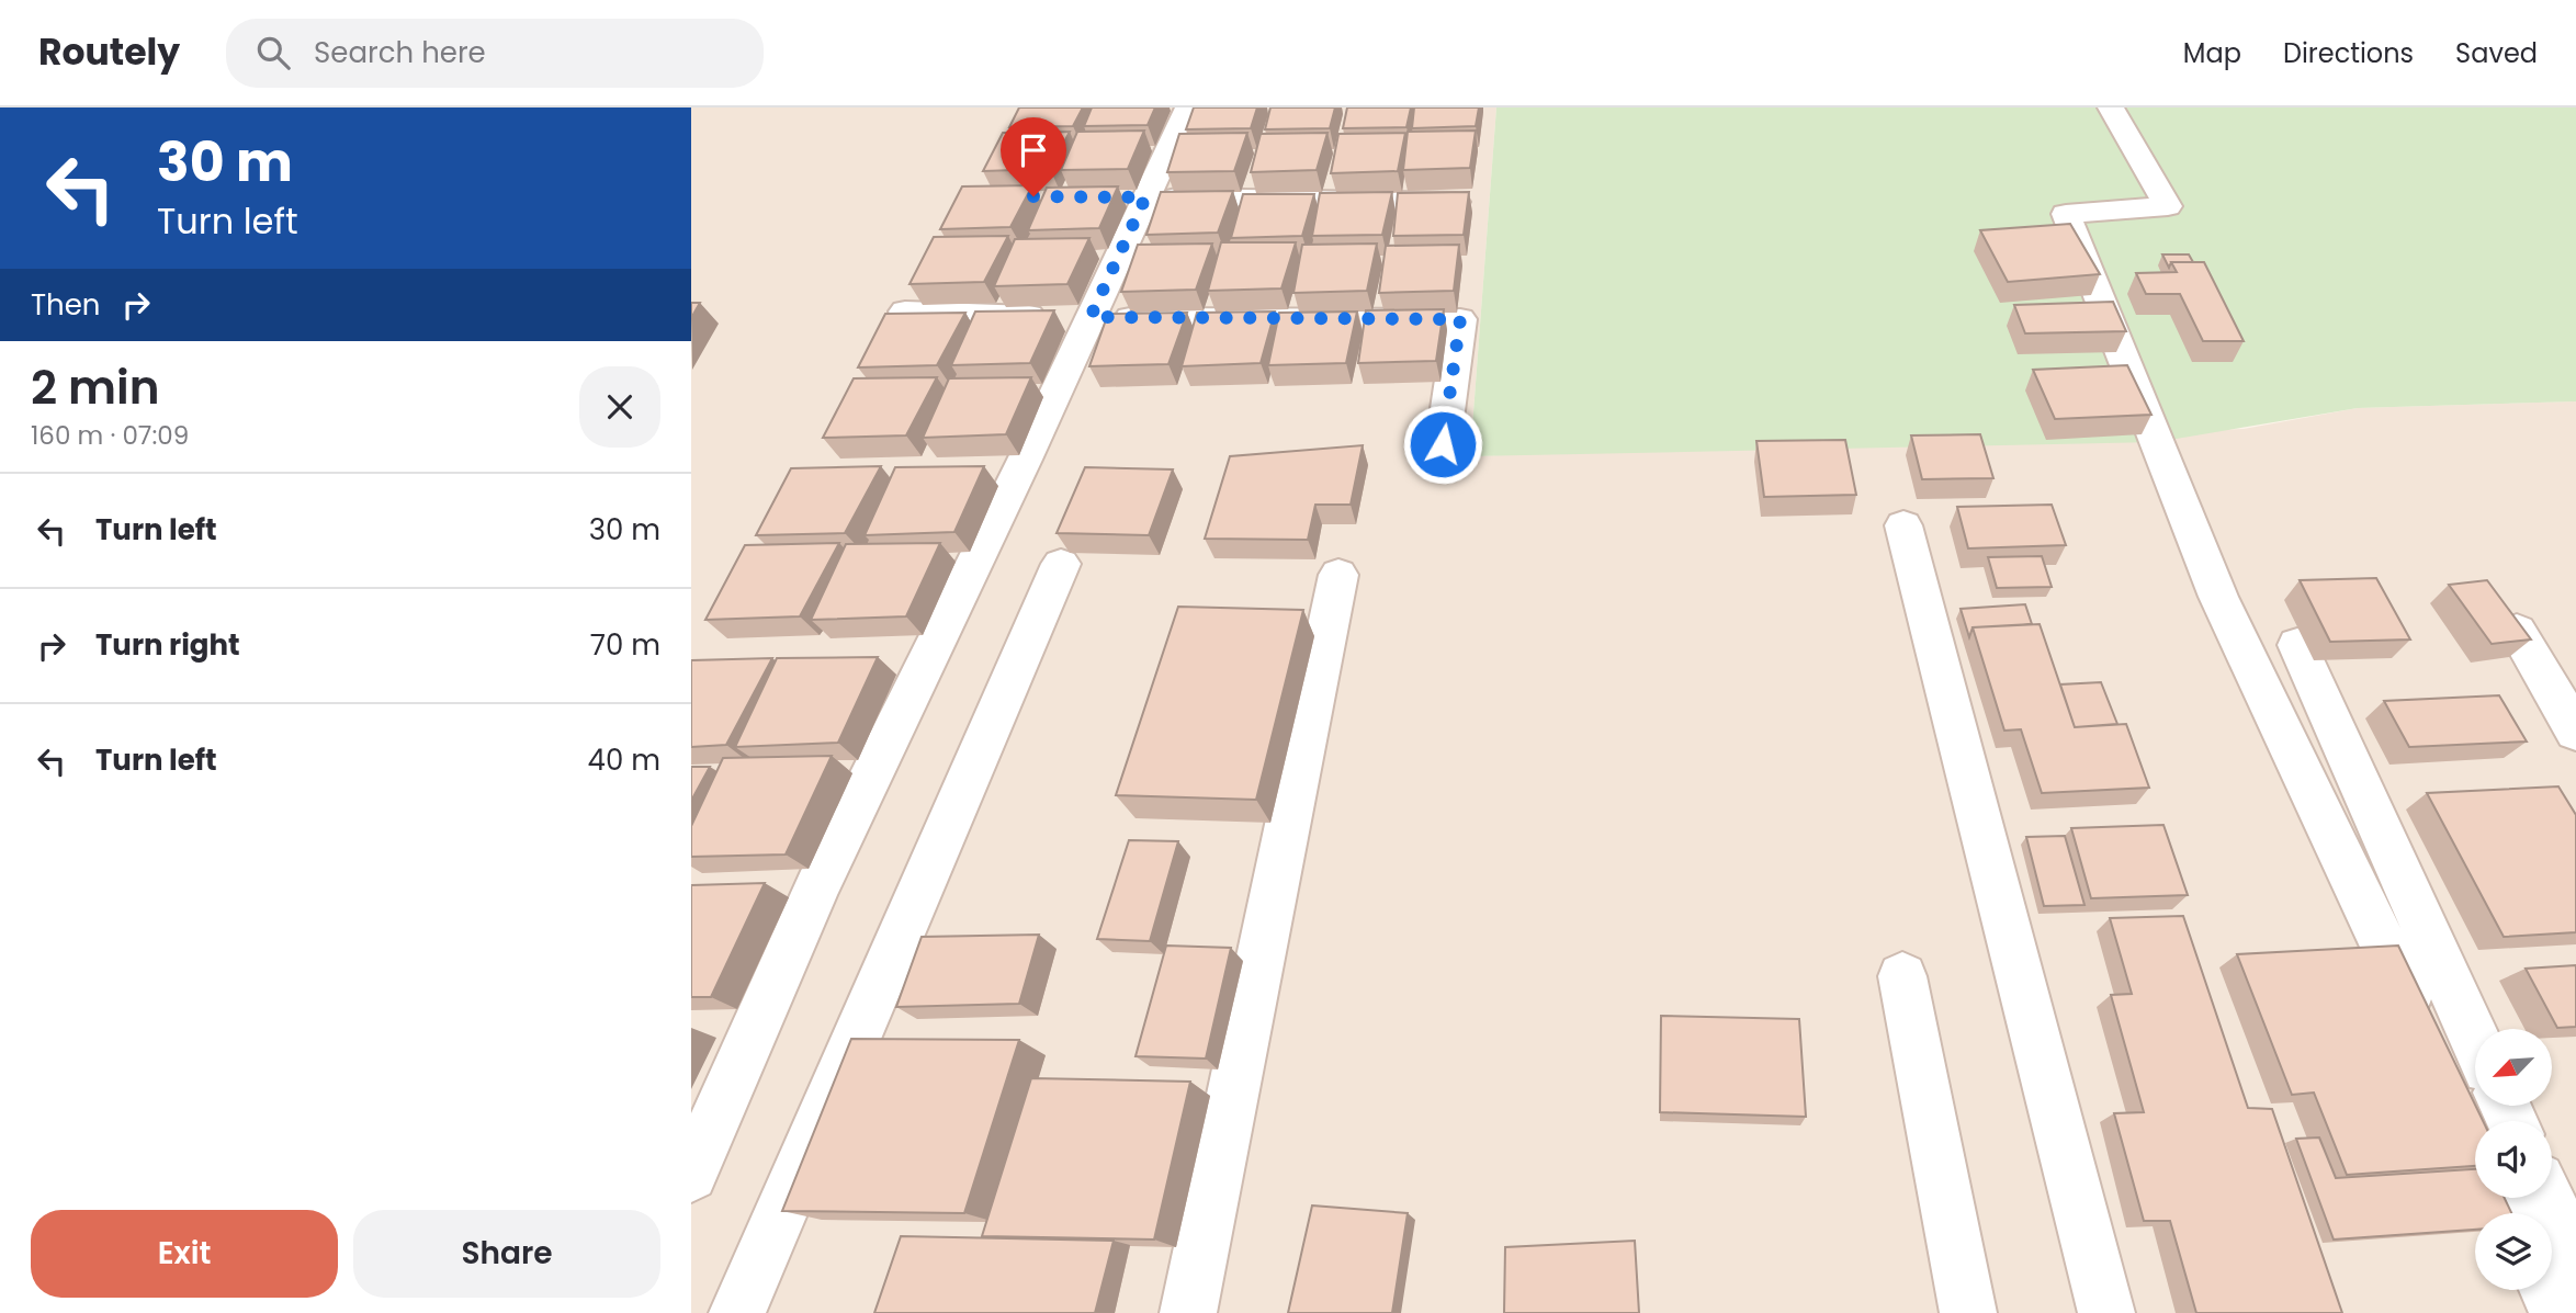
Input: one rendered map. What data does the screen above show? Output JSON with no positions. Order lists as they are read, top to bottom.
{
  "north": "bottom left",
  "page": {
    "header": "Routely",
    "search": "Search here",
    "nav": ["Map", "Directions", "Saved"],
    "turn": ["30 m", "Turn left"],
    "then": "Then",
    "heading": ["2 min", "160 m · 07:09"],
    "list": [
      {
        "name": "Turn left",
        "value": "30 m"
      },
      {
        "name": "Turn right",
        "value": "70 m"
      },
      {
        "name": "Turn left",
        "value": "40 m"
      }
    ],
    "buttons": ["Exit", "Share"]
  }
}
